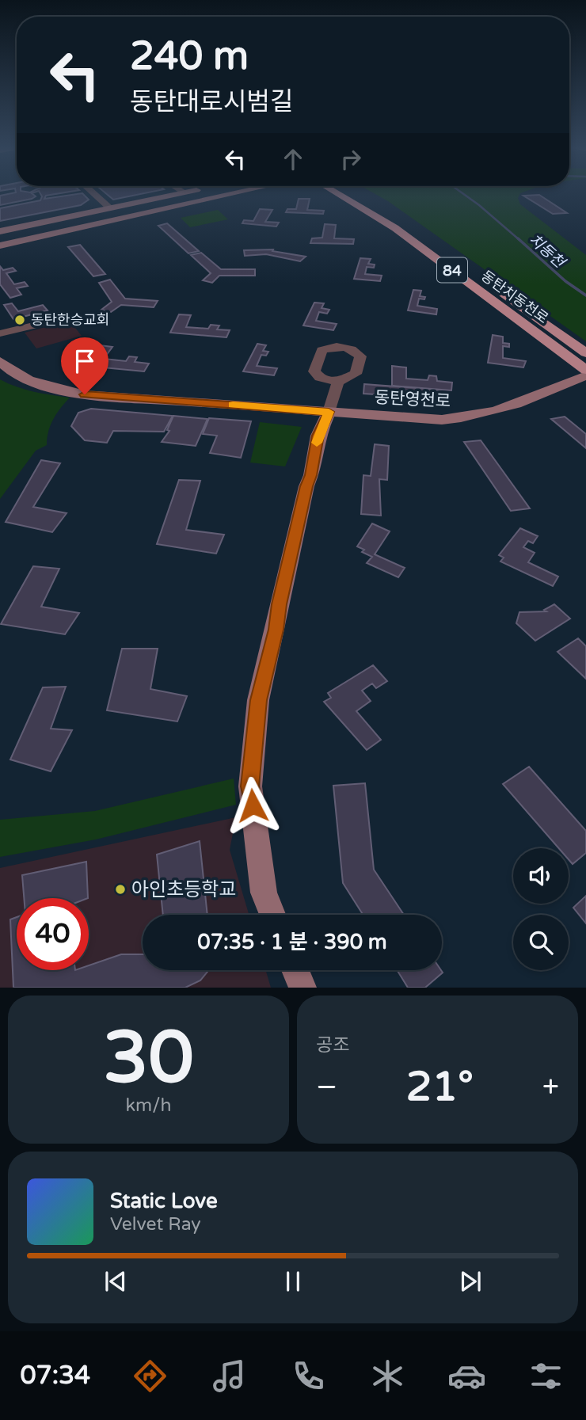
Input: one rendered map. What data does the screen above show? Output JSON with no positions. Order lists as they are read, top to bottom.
{
  "streets": {
    "main road": ["84", "동탄치동천로"],
    "street": ["동탄영천로"]
  },
  "water": ["치동천"],
  "places": ["동탄한승교회", "아인초등학교"],
  "page": {
    "turn": ["240 m", "동탄대로시범길"],
    "limit": "40",
    "trip": "07:35 · 1 분 · 390 m",
    "tile": [
      ["30", "km/h"],
      "공조"
    ],
    "heat": ["−", "21°", "+"],
    "song": ["Static Love", "Velvet Ray"],
    "tabs": "07:34"
  }
}
